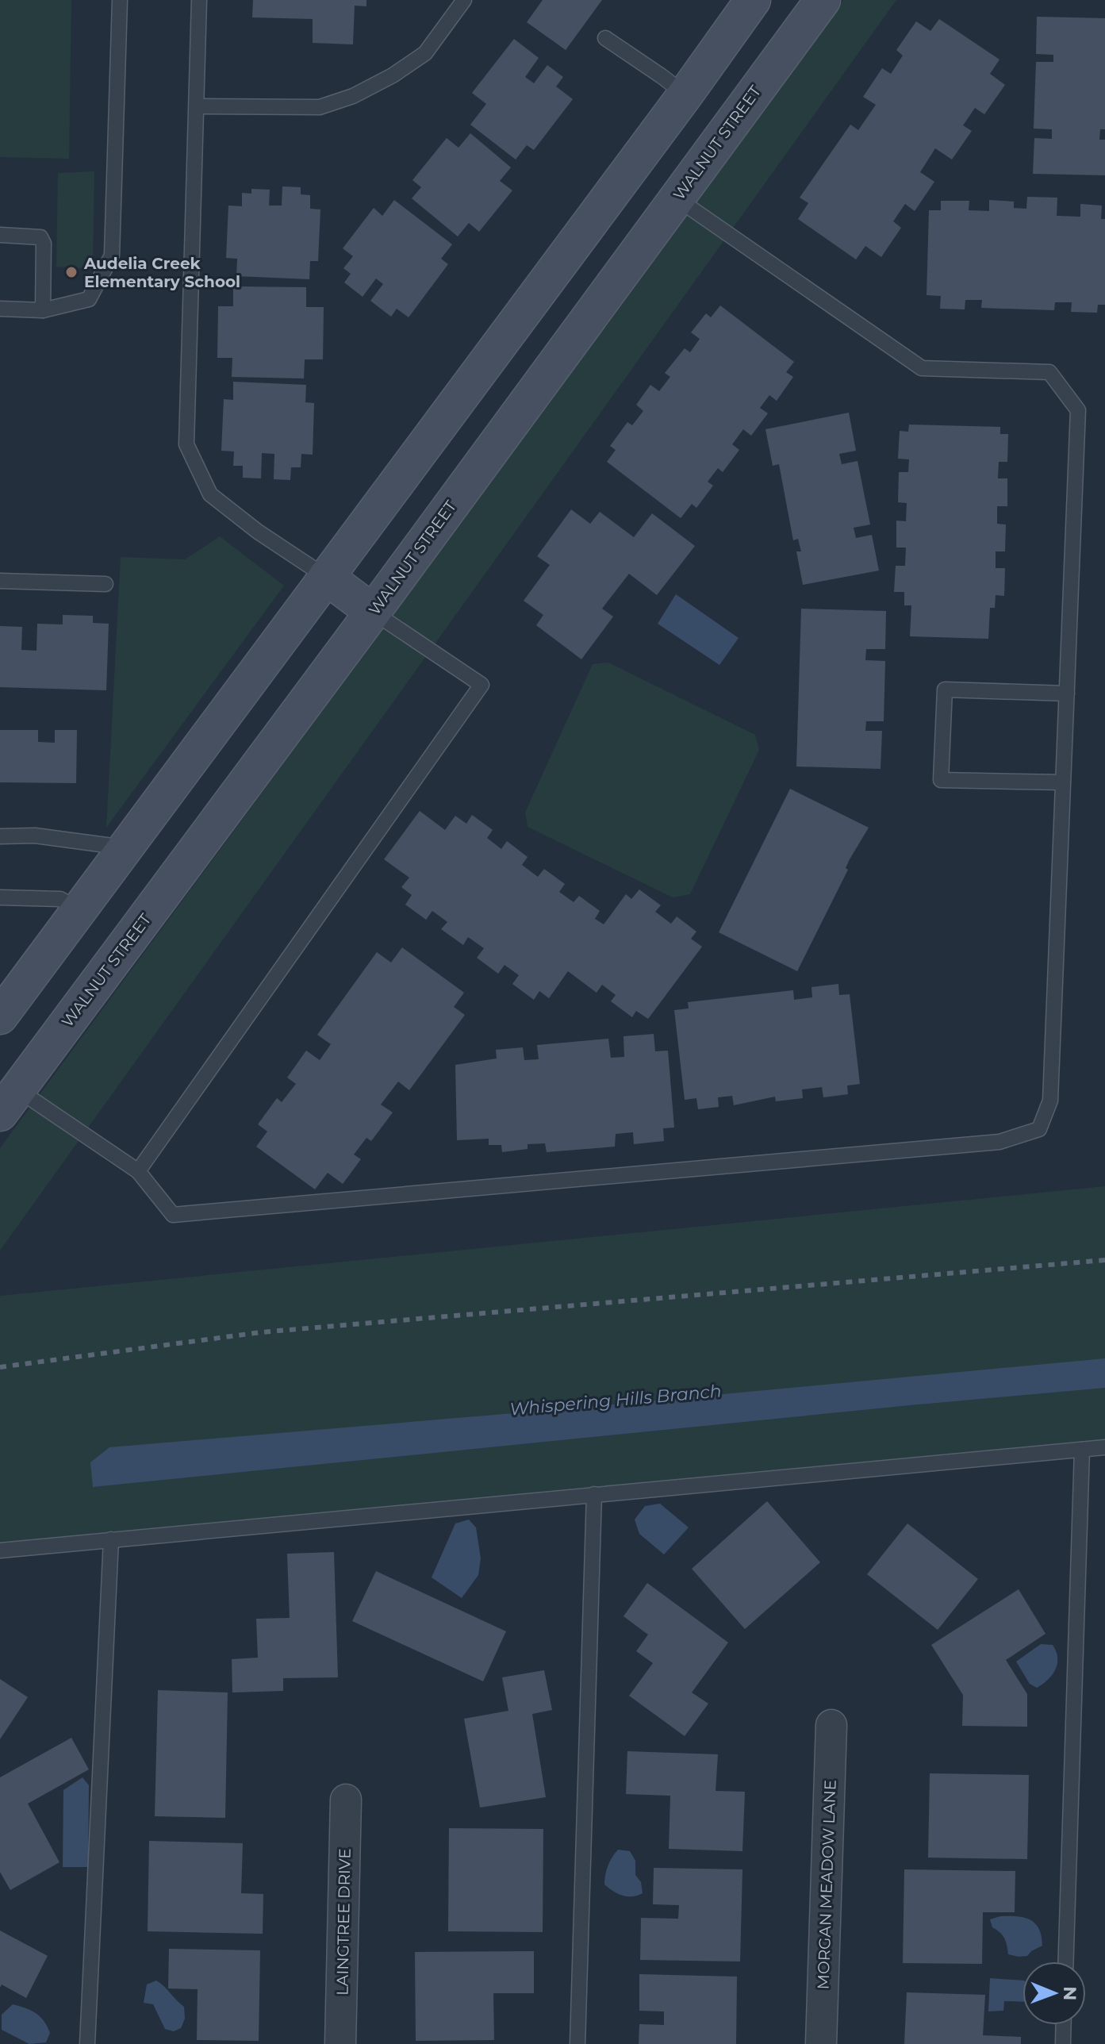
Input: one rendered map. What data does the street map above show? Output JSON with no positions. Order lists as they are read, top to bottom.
{
  "streets": {
    "main road": ["WALNUT STREET"],
    "street": ["MORGAN MEADOW LANE", "LAINGTREE DRIVE"]
  },
  "water": ["Whispering Hills Branch"],
  "places": ["Audelia Creek Elementary School"],
  "north": "right"
}
